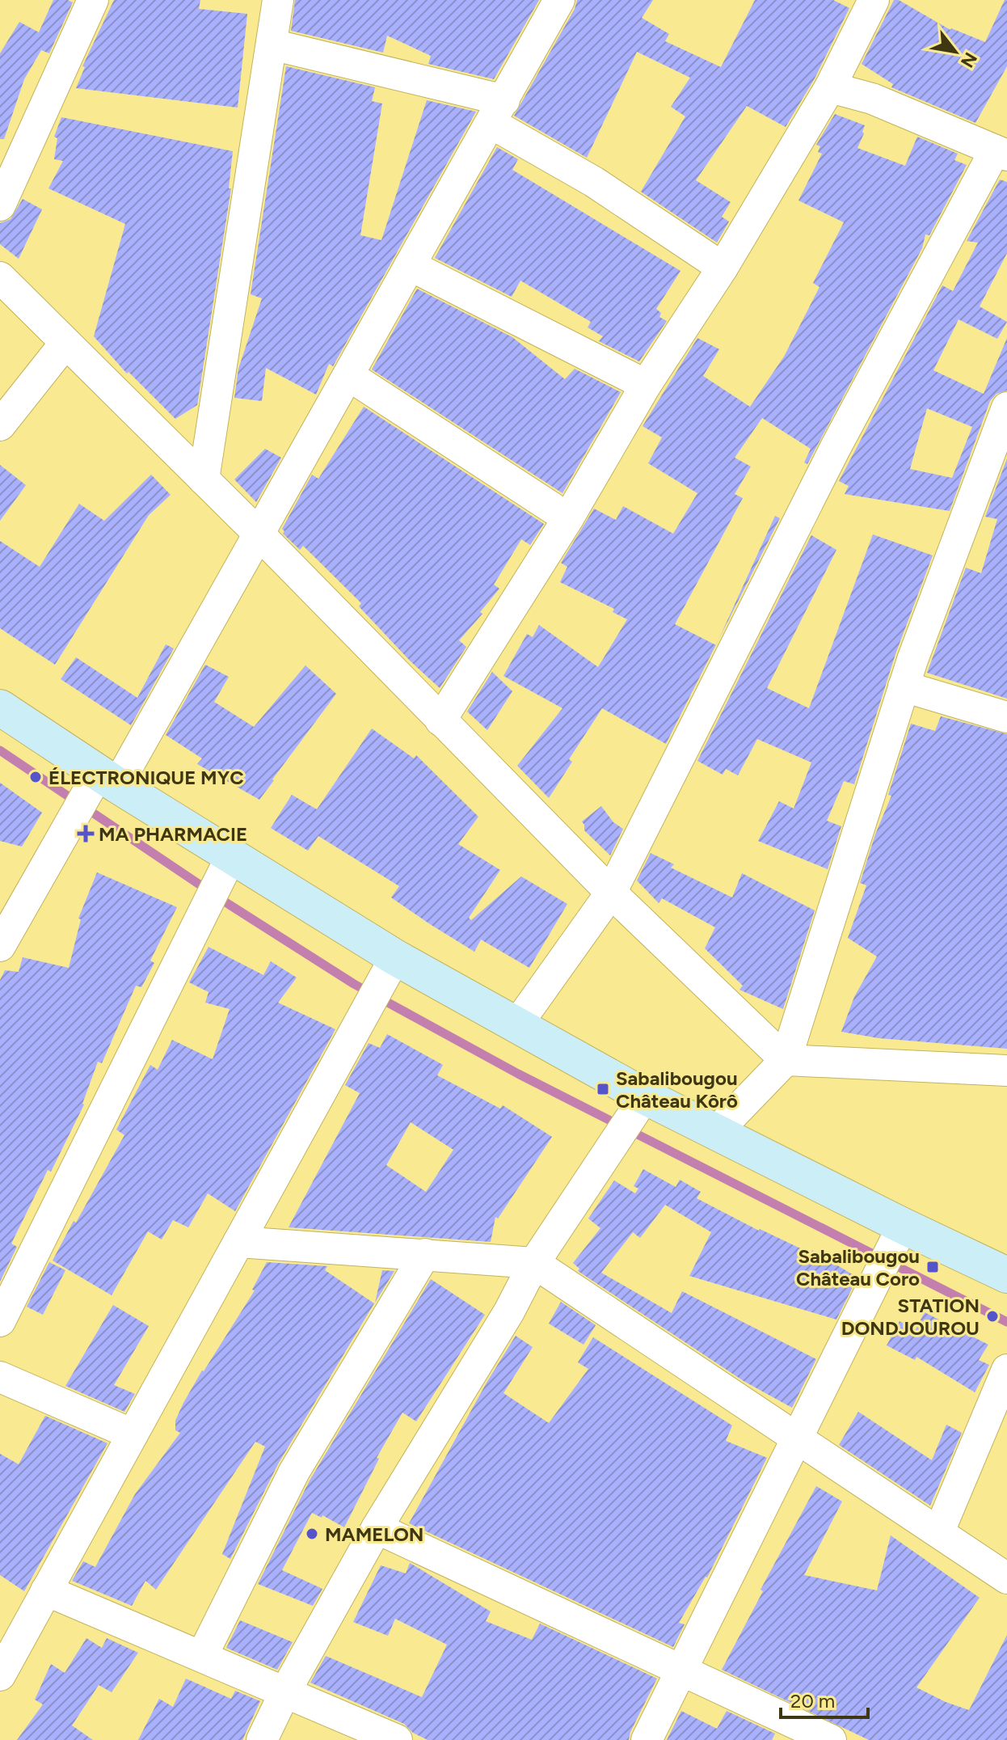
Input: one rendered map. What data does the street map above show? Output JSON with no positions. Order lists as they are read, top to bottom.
{
  "places": {
    "other": ["ÉLECTRONIQUE MYC", "STATION DONDJOUROU", "MAMELON"],
    "health": ["MA PHARMACIE"],
    "transit": ["Sabalibougou Château Kôrô", "Sabalibougou Château Coro"]
  },
  "scale_bar": "20 m",
  "north": "bottom right"
}
